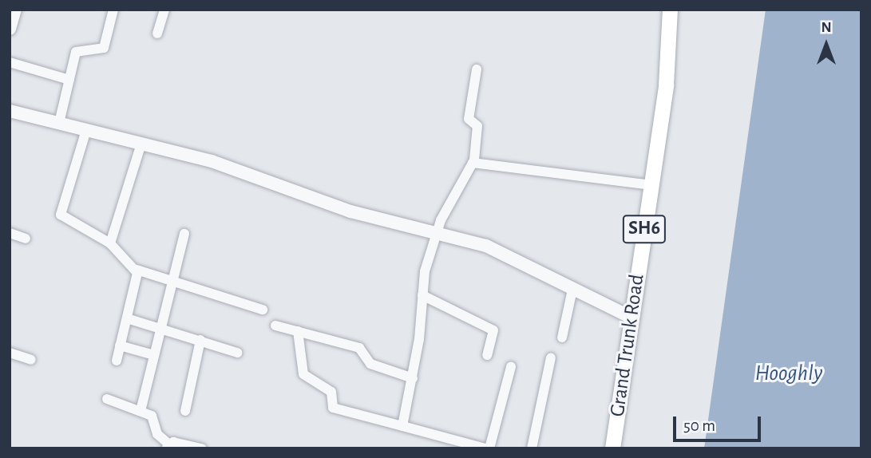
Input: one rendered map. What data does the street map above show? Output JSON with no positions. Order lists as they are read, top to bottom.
{
  "streets": {
    "main road": ["SH6", "Grand Trunk Road"]
  },
  "water": ["Hooghly"],
  "scale_bar": "50 m",
  "north": "top"
}
